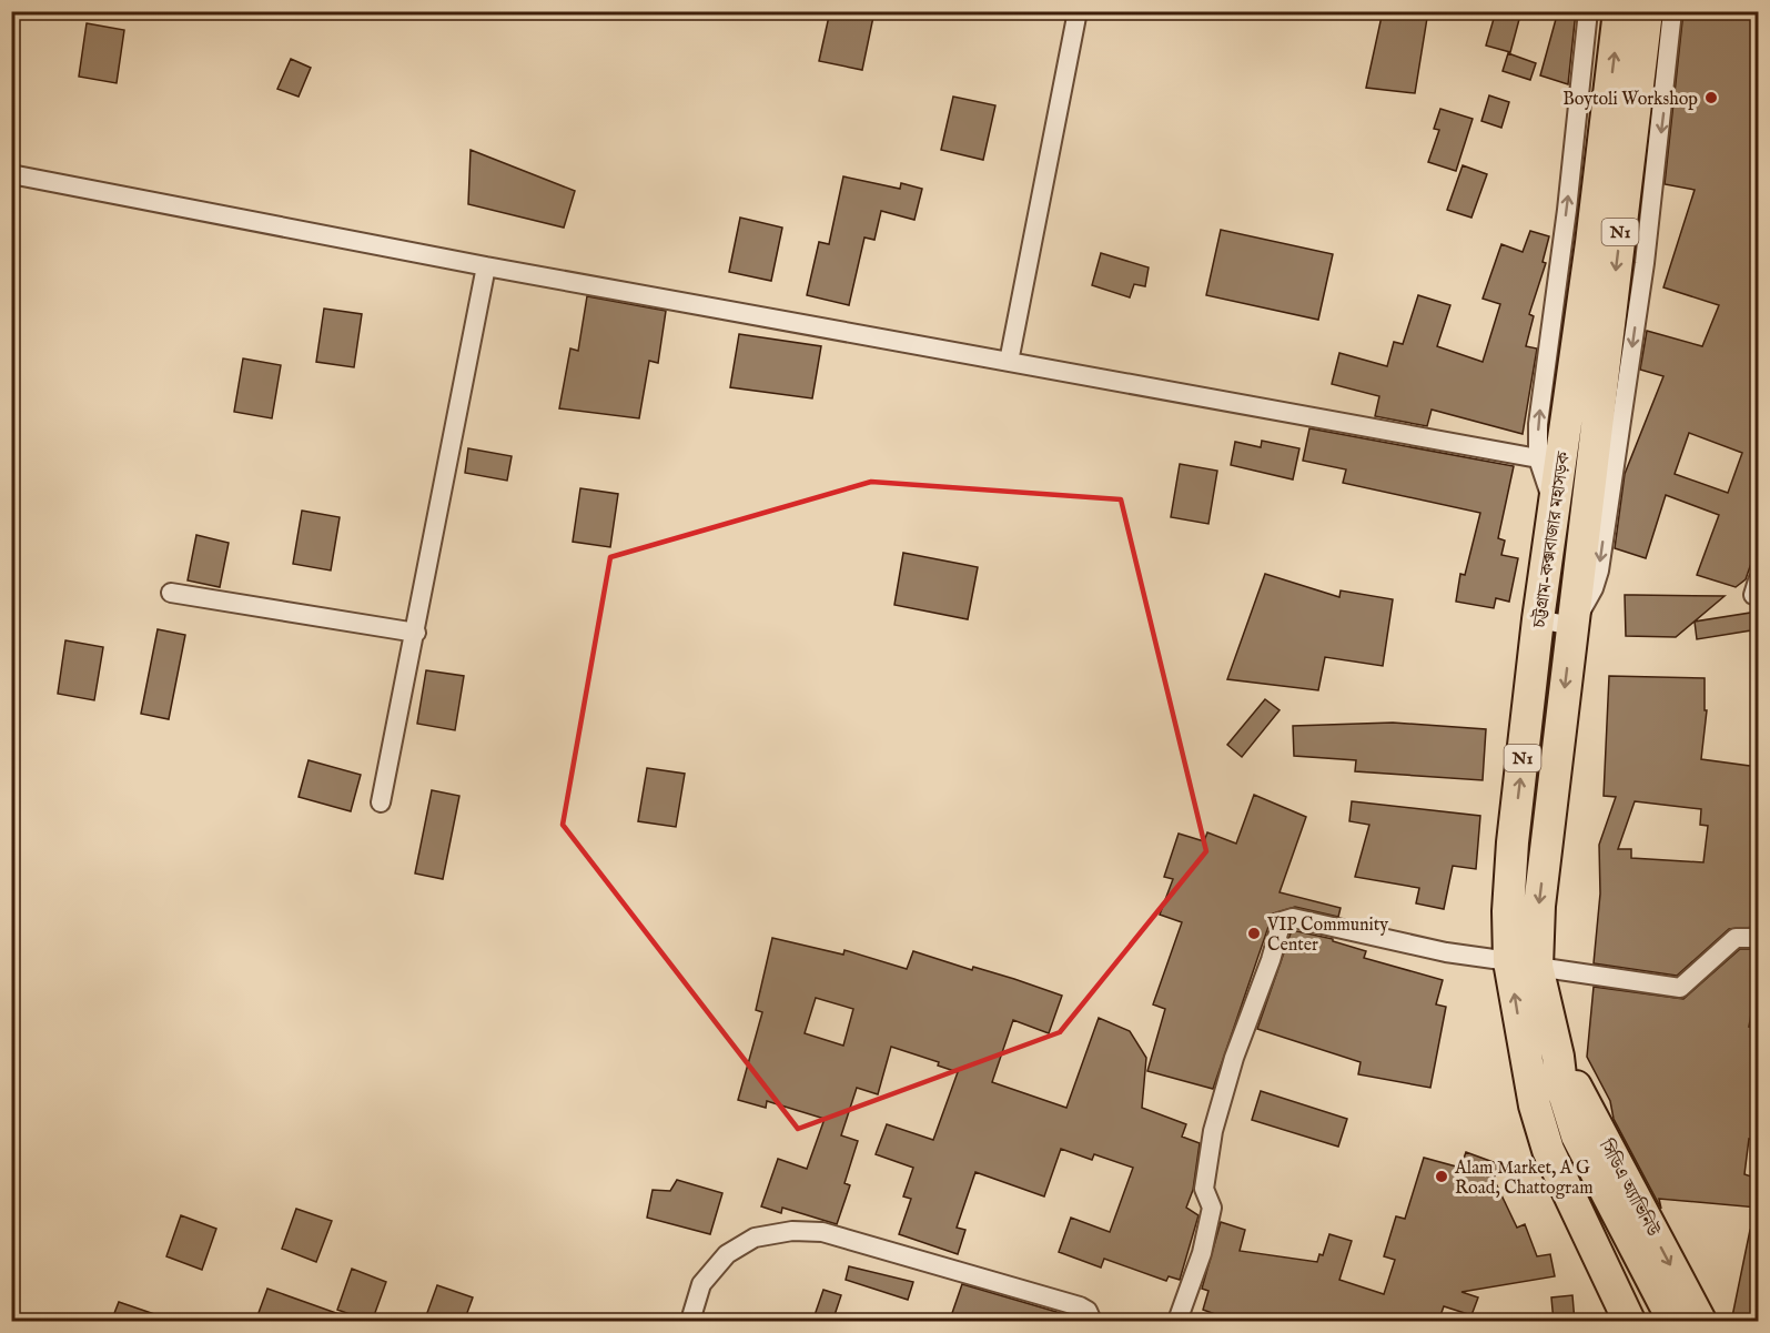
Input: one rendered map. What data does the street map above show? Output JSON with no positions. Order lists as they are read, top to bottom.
{
  "streets": {
    "highway": ["N1", "চট্টগ্রাম-কক্সবাজার মহাসড়ক", "সিডিএ অ্যাভিনিউ"]
  },
  "crossings": [
    ["N1", "চট্টগ্রাম-কক্সবাজার মহাসড়ক"],
    ["চট্টগ্রাম-কক্সবাজার মহাসড়ক", "সিডিএ অ্যাভিনিউ"]
  ],
  "places": ["Boytoli Workshop", "VIP Community Center", "Alam Market, A G Road, Chattogram"]
}
